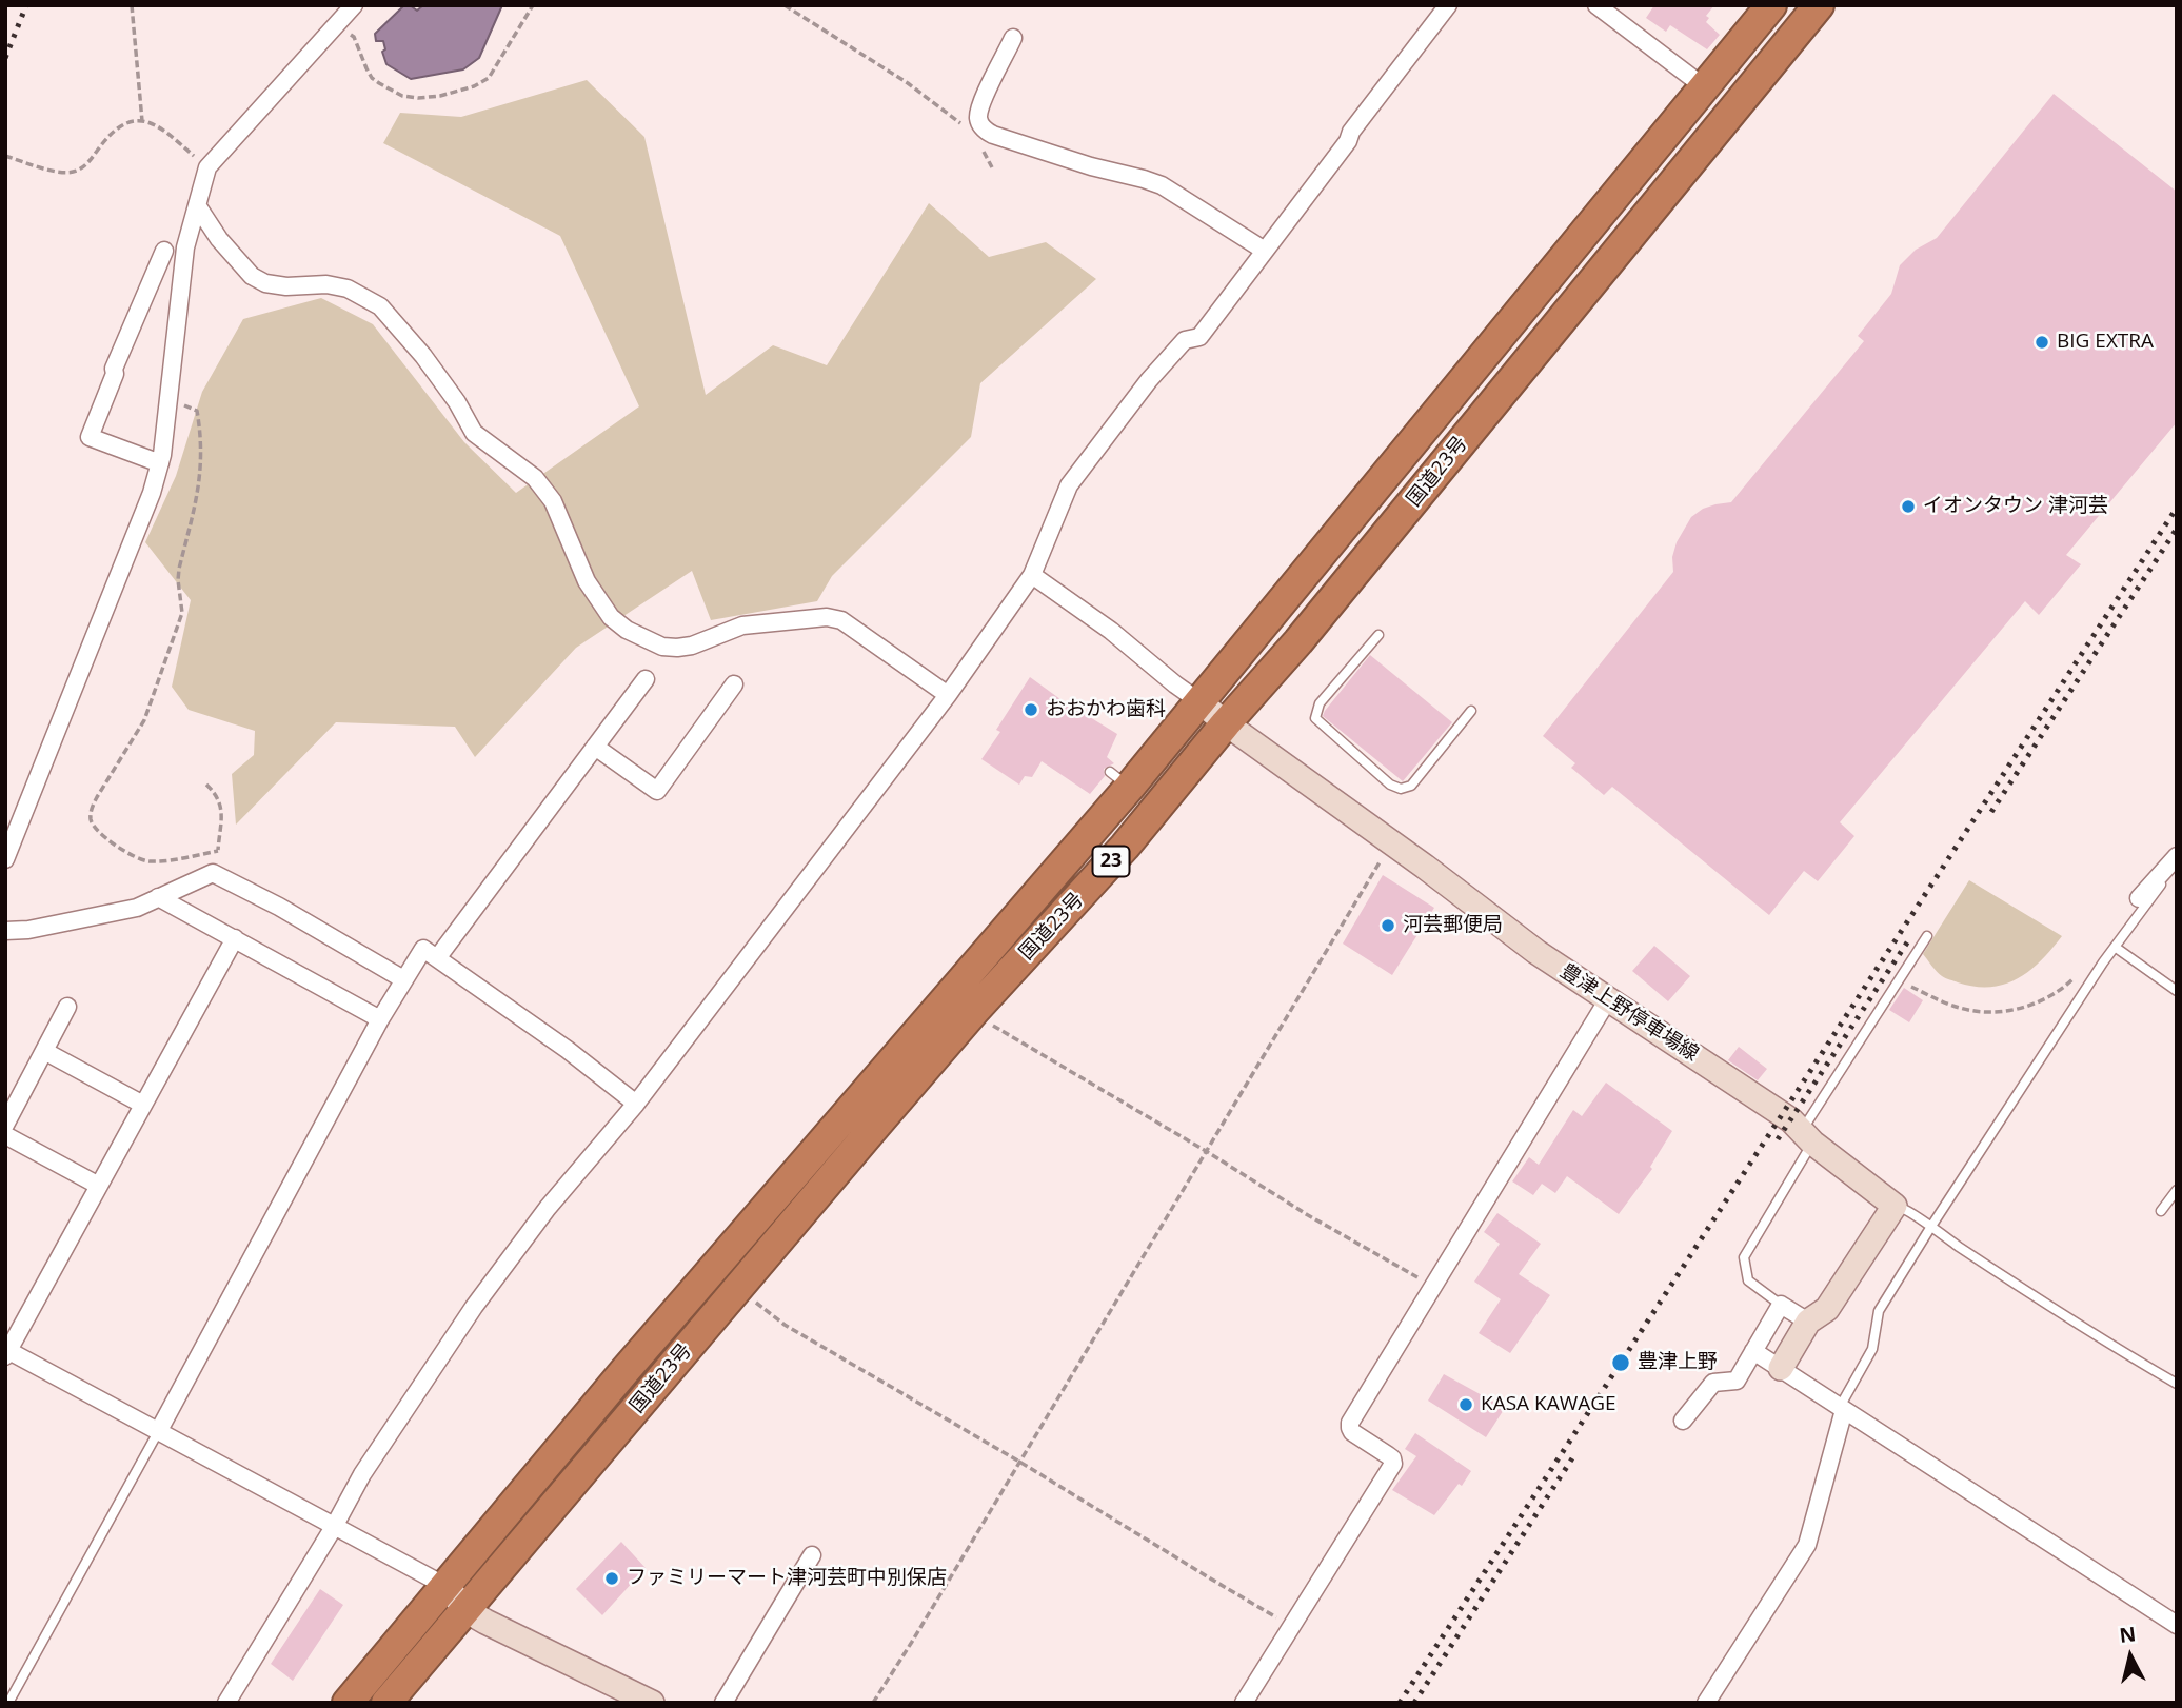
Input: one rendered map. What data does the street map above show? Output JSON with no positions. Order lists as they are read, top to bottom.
{
  "streets": {
    "highway": ["国道23号", "23"],
    "main road": ["豊津上野停車場線"]
  },
  "crossings": [
    ["国道23号", "豊津上野停車場線"]
  ],
  "places": [
    "BIG EXTRA",
    "イオンタウン 津河芸",
    "おおかわ歯科",
    "河芸郵便局",
    "豊津上野",
    "KASA KAWAGE",
    "ファミリーマート津河芸町中別保店"
  ],
  "north": "top"
}
